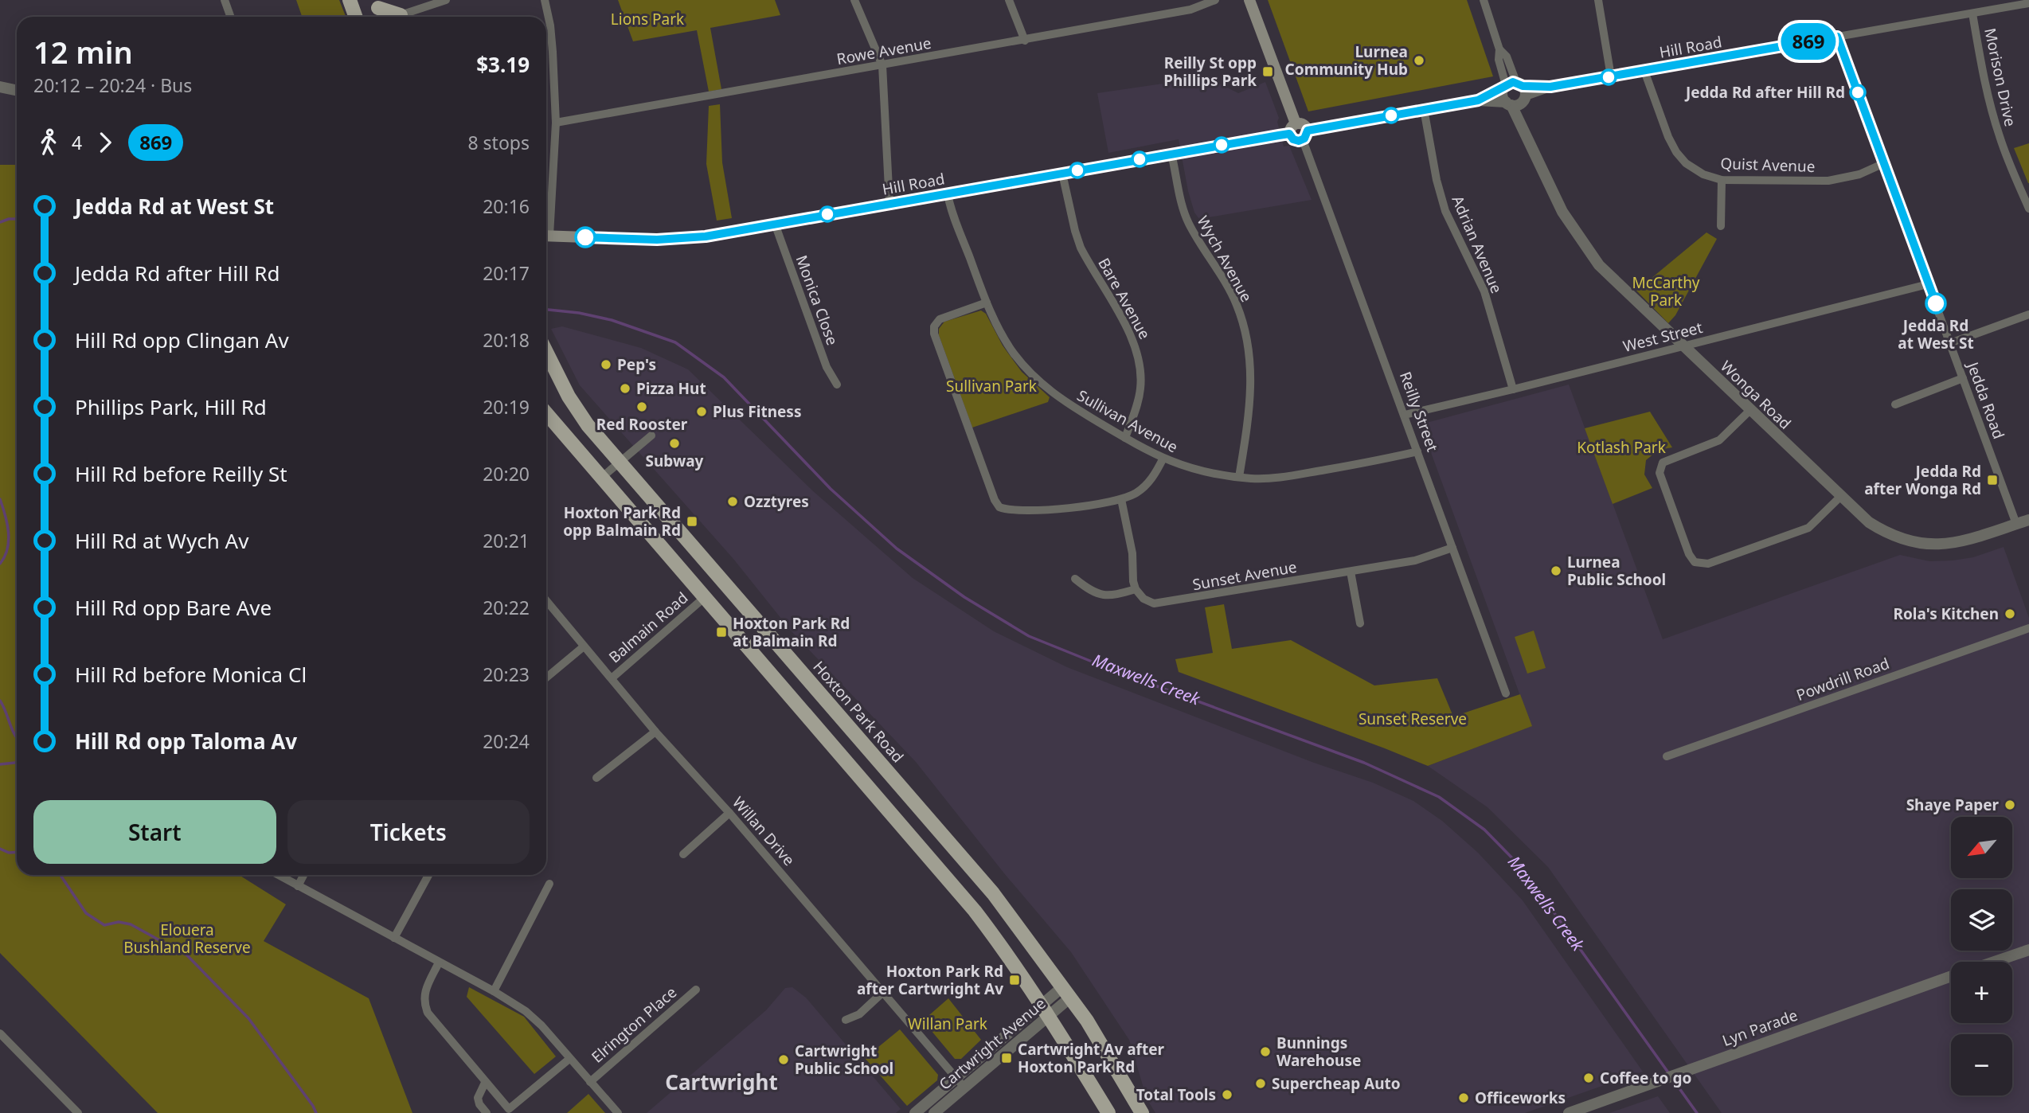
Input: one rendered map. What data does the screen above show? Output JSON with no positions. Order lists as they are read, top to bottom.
{
  "streets": {
    "main road": ["Hill Road", "Hoxton Park Road"],
    "street": [
      "Rowe Avenue",
      "Morison Drive",
      "Quist Avenue",
      "Adrian Avenue",
      "Wych Avenue",
      "Bare Avenue",
      "Monica Close",
      "West Street",
      "Wonga Road",
      "Jedda Road",
      "Reilly Street",
      "Sullivan Avenue",
      "Sunset Avenue",
      "Balmain Road",
      "Powdrill Road",
      "Willan Drive",
      "Elrington Place",
      "Lyn Parade",
      "Cartwright Avenue"
    ]
  },
  "crossings": [
    ["Hill Road", "Morison Drive"],
    ["Hill Road", "Quist Avenue"],
    ["Hill Road", "Adrian Avenue"],
    ["Hill Road", "Wych Avenue"],
    ["Hill Road", "Bare Avenue"],
    ["Hill Road", "Monica Close"],
    ["Hill Road", "Wonga Road"],
    ["Hill Road", "Jedda Road"],
    ["Hill Road", "Reilly Street"],
    ["Hill Road", "Sullivan Avenue"],
    ["Quist Avenue", "Jedda Road"],
    ["Adrian Avenue", "West Street"],
    ["Wych Avenue", "Sullivan Avenue"],
    ["Bare Avenue", "Sullivan Avenue"],
    ["West Street", "Wonga Road"],
    ["West Street", "Jedda Road"],
    ["West Street", "Reilly Street"],
    ["Wonga Road", "Jedda Road"],
    ["Reilly Street", "Sullivan Avenue"],
    ["Reilly Street", "Sunset Avenue"],
    ["Balmain Road", "Willan Drive"],
    ["Hoxton Park Road", "Cartwright Avenue"],
    ["Willan Drive", "Cartwright Avenue"]
  ],
  "districts": ["Cartwright"],
  "water": ["Maxwells Creek"],
  "parks": [
    "Lions Park",
    "McCarthy Park",
    "Sullivan Park",
    "Kotlash Park",
    "Sunset Reserve",
    "Elouera Bushland Reserve",
    "Willan Park"
  ],
  "places": {
    "other": [
      "Lurnea Community Hub",
      "Jedda Rd after Hill Rd",
      "Jedda Rd at West St",
      "Pep's",
      "Pizza Hut",
      "Red Rooster",
      "Plus Fitness",
      "Subway",
      "Ozztyres",
      "Lurnea Public School",
      "Rola's Kitchen",
      "Shaye Paper",
      "Bunnings Warehouse",
      "Cartwright Public School",
      "Coffee to go",
      "Supercheap Auto",
      "Total Tools",
      "Officeworks"
    ],
    "transit": [
      "Reilly St opp Phillips Park",
      "Jedda Rd after Wonga Rd",
      "Hoxton Park Rd opp Balmain Rd",
      "Hoxton Park Rd at Balmain Rd",
      "Hoxton Park Rd after Cartwright Av",
      "Cartwright Av after Hoxton Park Rd"
    ]
  },
  "lines": ["bus line 869"],
  "north": "bottom left",
  "page": {
    "on_map": "869",
    "heading": ["12 min", "20:12 – 20:24 · Bus", "$3.19"],
    "legs": ["4", "869", "8 stops"],
    "list": [
      {
        "name": "Jedda Rd at West St",
        "value": "20:16"
      },
      {
        "name": "Jedda Rd after Hill Rd",
        "value": "20:17"
      },
      {
        "name": "Hill Rd opp Clingan Av",
        "value": "20:18"
      },
      {
        "name": "Phillips Park, Hill Rd",
        "value": "20:19"
      },
      {
        "name": "Hill Rd before Reilly St",
        "value": "20:20"
      },
      {
        "name": "Hill Rd at Wych Av",
        "value": "20:21"
      },
      {
        "name": "Hill Rd opp Bare Ave",
        "value": "20:22"
      },
      {
        "name": "Hill Rd before Monica Cl",
        "value": "20:23"
      },
      {
        "name": "Hill Rd opp Taloma Av",
        "value": "20:24"
      }
    ],
    "buttons": ["Start", "Tickets"],
    "map_buttons": ["+", "−"]
  }
}
